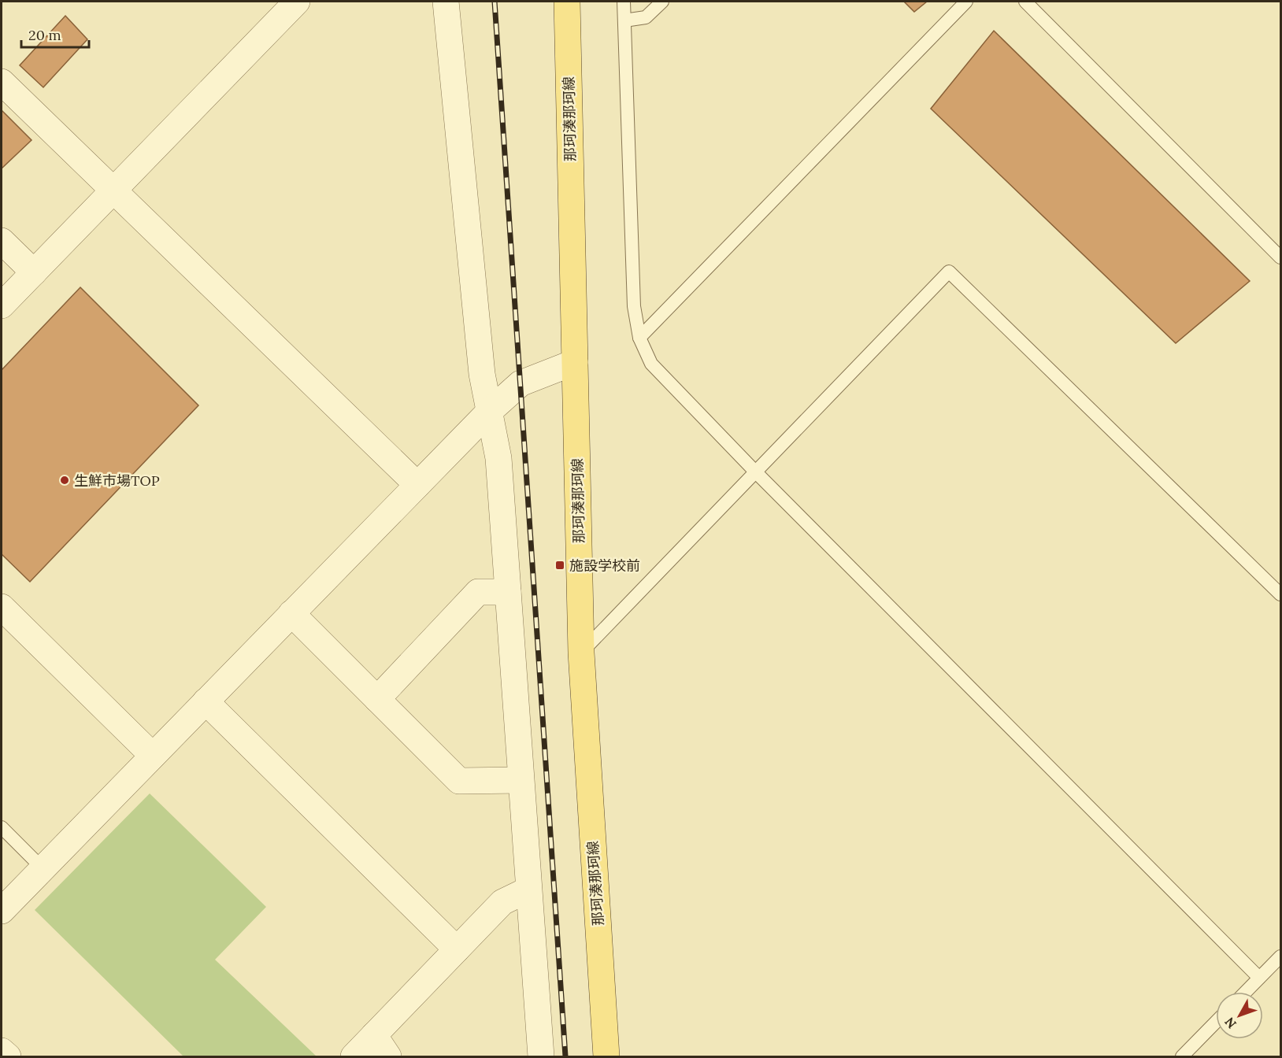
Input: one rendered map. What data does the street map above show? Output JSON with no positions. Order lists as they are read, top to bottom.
{
  "streets": {
    "main road": ["那珂湊那珂線"]
  },
  "places": {
    "other": ["生鮮市場TOP"],
    "transit": ["施設学校前"]
  },
  "scale_bar": "20 m",
  "north": "bottom left"
}
